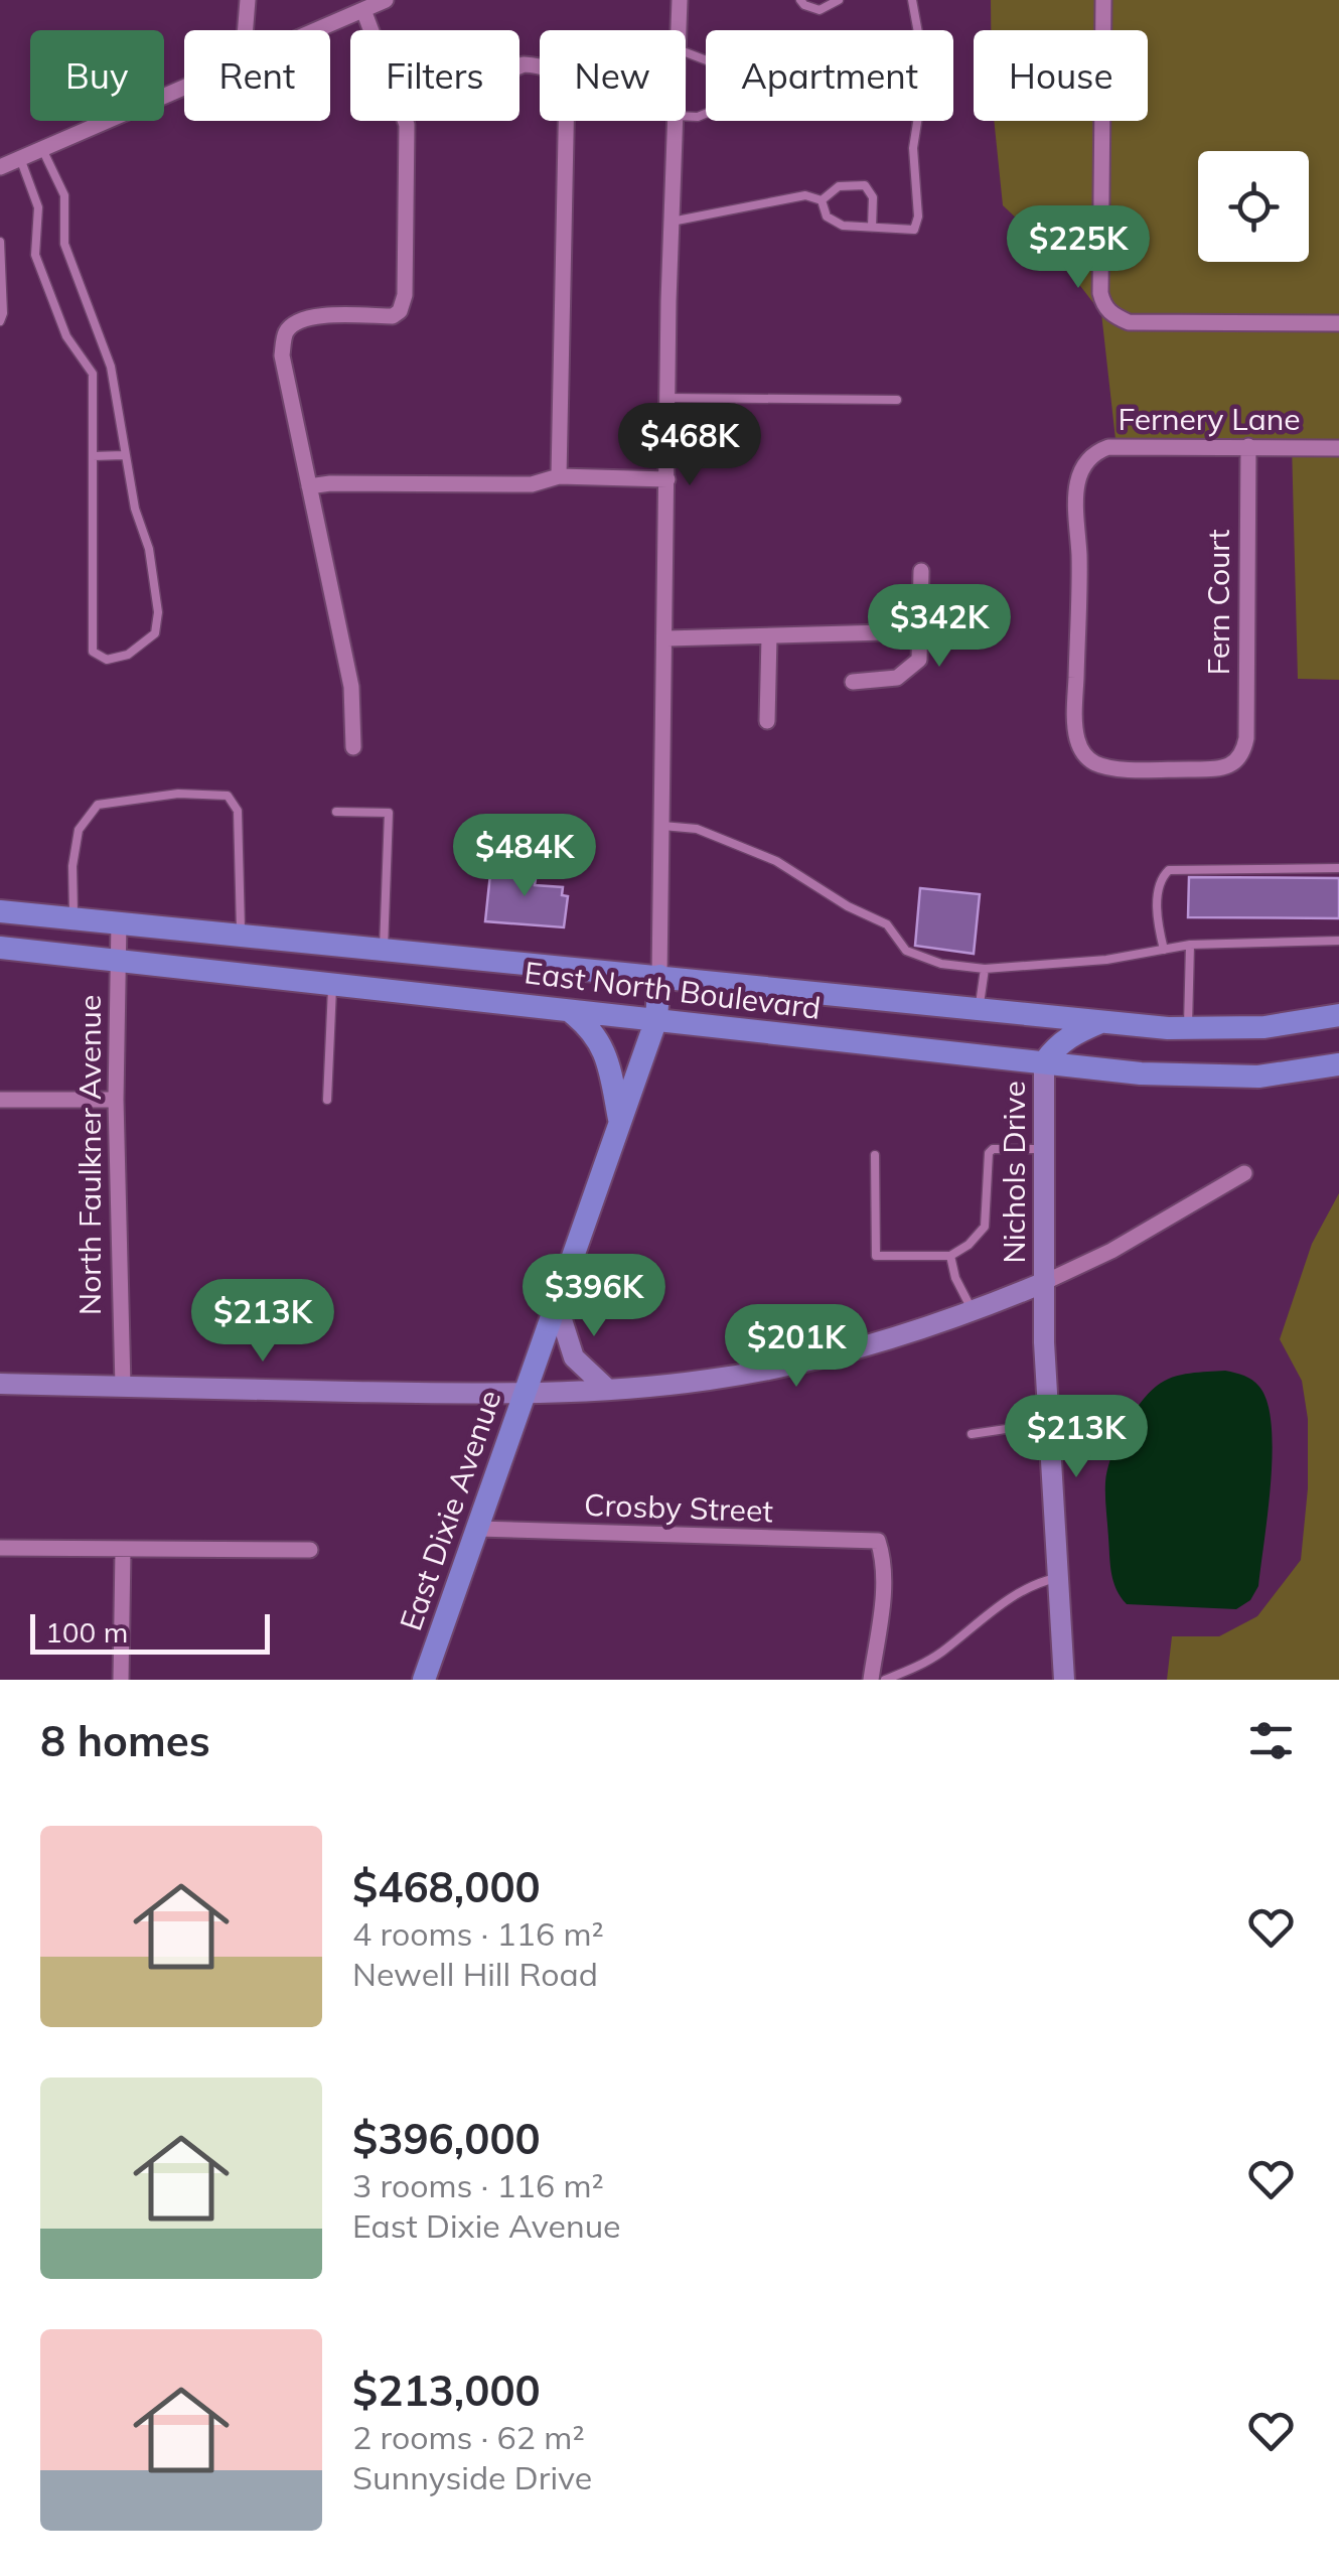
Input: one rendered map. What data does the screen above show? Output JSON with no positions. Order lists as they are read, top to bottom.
{
  "streets": {
    "main road": ["East North Boulevard", "East Dixie Avenue"],
    "street": [
      "Fernery Lane",
      "Fern Court",
      "North Faulkner Avenue",
      "Nichols Drive",
      "Crosby Street"
    ]
  },
  "crossings": [
    ["Fernery Lane", "Fern Court"],
    ["East North Boulevard", "North Faulkner Avenue"],
    ["East North Boulevard", "Nichols Drive"],
    ["East North Boulevard", "East Dixie Avenue"],
    ["Crosby Street", "East Dixie Avenue"]
  ],
  "scale_bar": "100 m",
  "page": {
    "chip": [
      "Buy",
      "Rent",
      "Filters",
      "New",
      "Apartment",
      "House"
    ],
    "price": [
      "$225K",
      "$468K",
      "$342K",
      "$484K",
      "$396K",
      "$213K",
      "$201K",
      "$213K"
    ],
    "scale": "100 m",
    "heading": "8 homes",
    "list": [
      {
        "name": "$468,000",
        "note": "4 rooms · 116 m² · Newell Hill Road"
      },
      {
        "name": "$396,000",
        "note": "3 rooms · 116 m² · East Dixie Avenue"
      },
      {
        "name": "$213,000",
        "note": "2 rooms · 62 m² · Sunnyside Drive"
      }
    ]
  }
}
